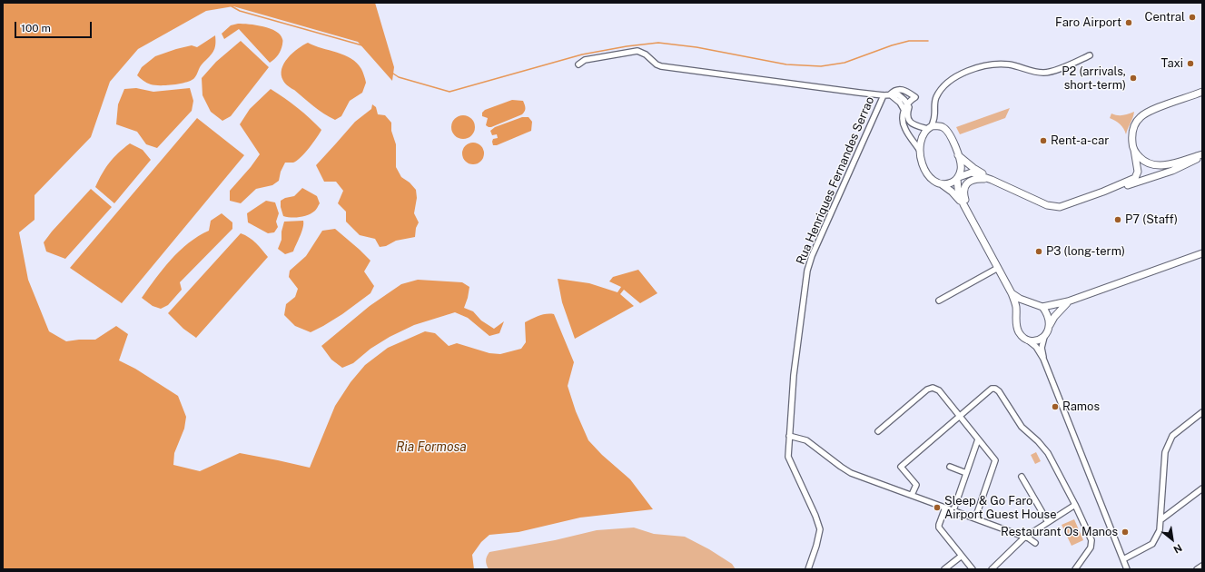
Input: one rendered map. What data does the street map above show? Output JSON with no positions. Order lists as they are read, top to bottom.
{
  "streets": {
    "street": ["Rua Henriques Fernandes Serrao"]
  },
  "water": ["Ria Formosa"],
  "places": [
    "Central",
    "Faro Airport",
    "Taxi",
    "P2 (arrivals, short-term)",
    "Rent-a-car",
    "P7 (Staff)",
    "P3 (long-term)",
    "Ramos",
    "Sleep & Go Faro Airport Guest House",
    "Restaurant Os Manos"
  ],
  "scale_bar": "100 m",
  "north": "bottom right"
}
